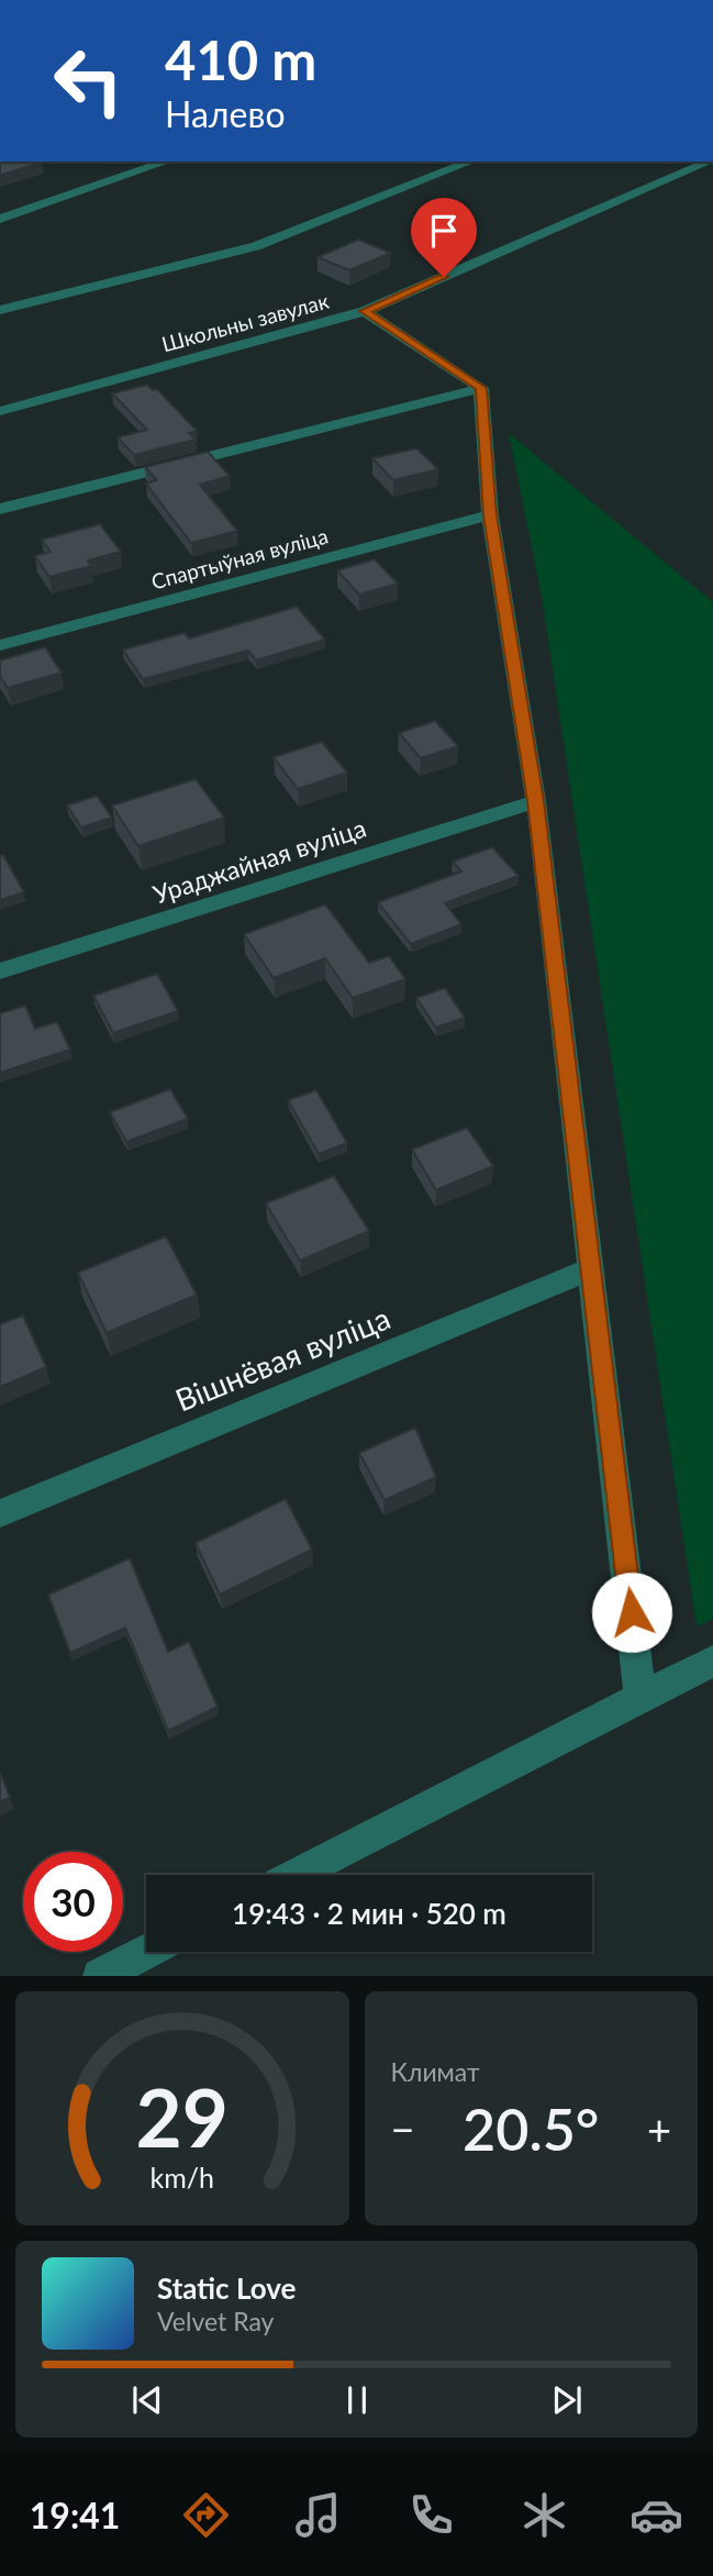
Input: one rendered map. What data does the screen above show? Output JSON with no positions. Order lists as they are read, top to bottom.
{
  "streets": {
    "street": [
      "Школьны завулак",
      "Спартыўная вуліца",
      "Ураджайная вуліца",
      "Вішнёвая вуліца"
    ]
  },
  "page": {
    "turn": ["410 m", "Налево"],
    "limit": "30",
    "trip": "19:43 · 2 мин · 520 m",
    "tile": "Климат",
    "heat": ["−", "20.5°", "+"],
    "song": ["Static Love", "Velvet Ray"],
    "tabs": "19:41",
    "gauge": ["29", "km/h"]
  }
}
